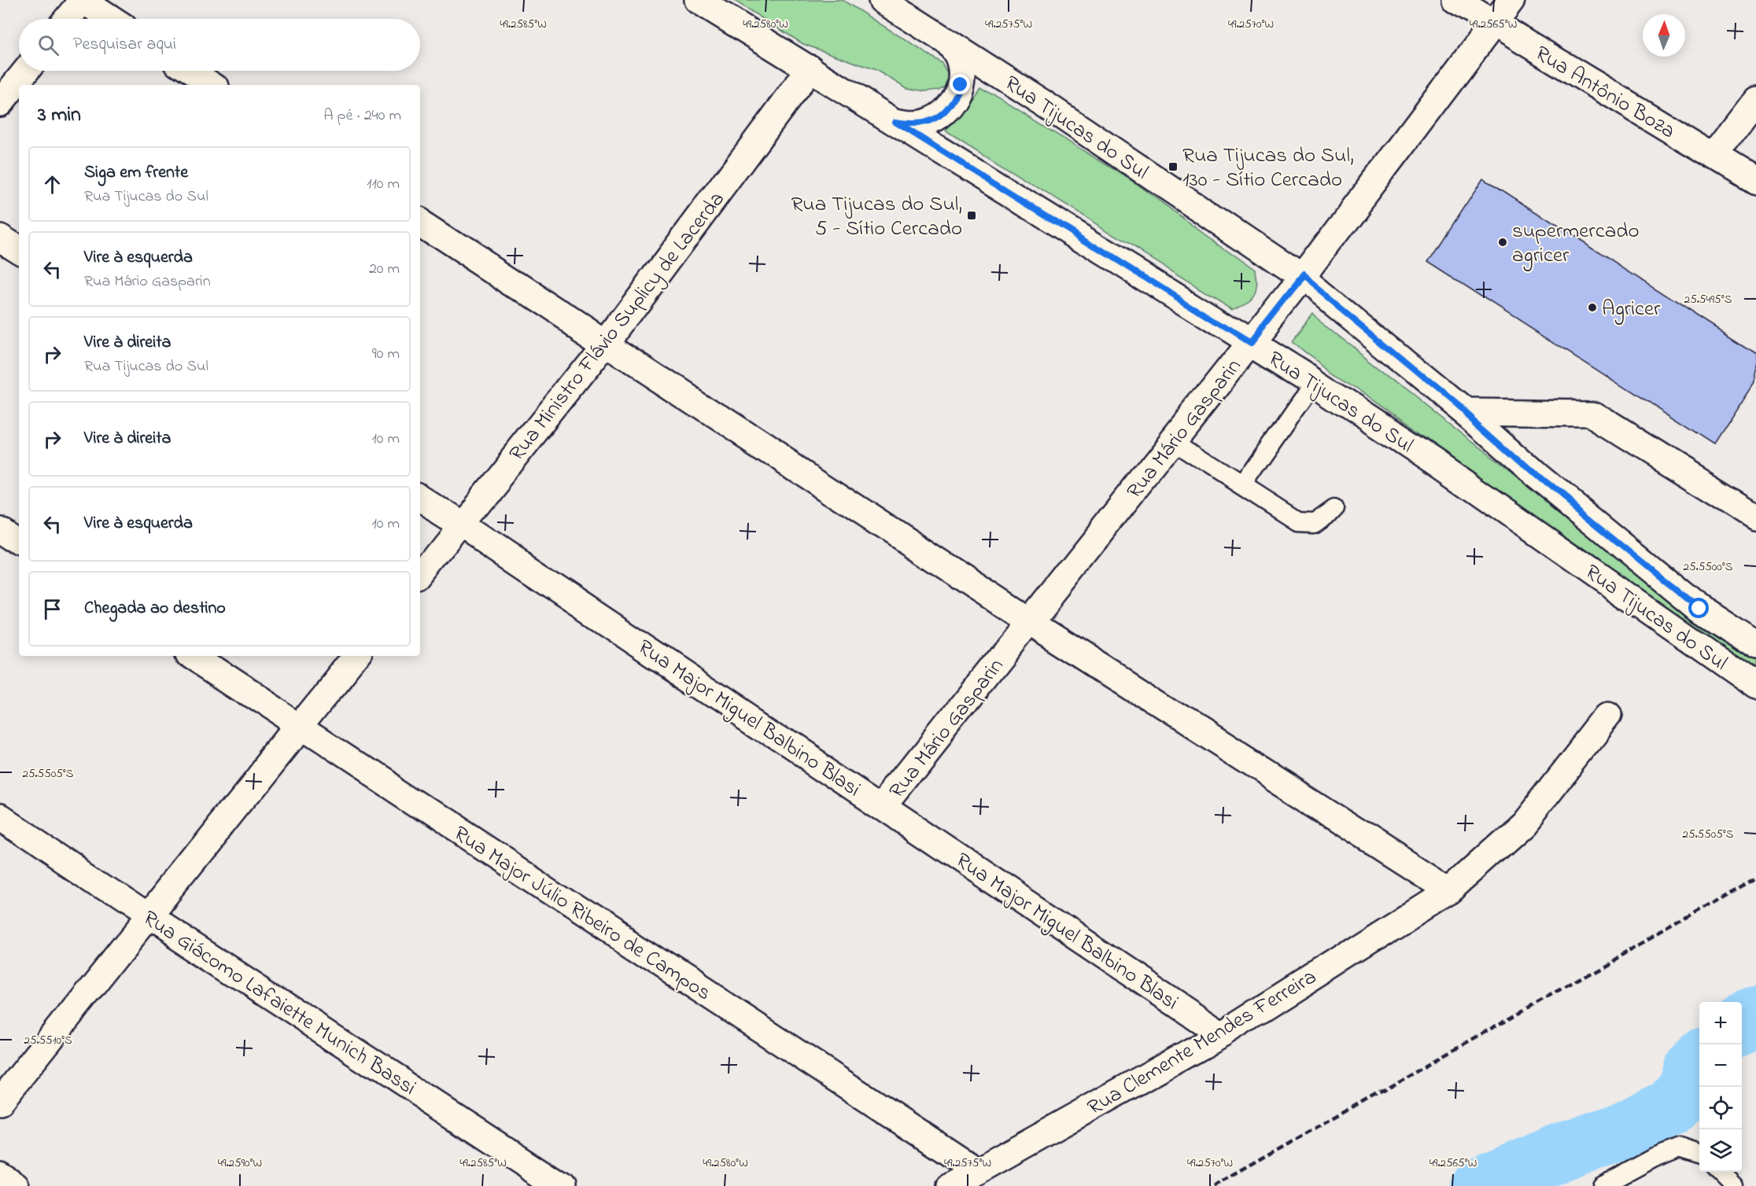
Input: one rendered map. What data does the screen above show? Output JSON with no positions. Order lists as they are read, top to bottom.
{
  "streets": {
    "street": [
      "Rua Antônio Boza",
      "Rua Tijucas do Sul",
      "Rua Ministro Flávio Suplicy de Lacerda",
      "Rua Mário Gasparin",
      "Rua Major Miguel Balbino Blasi",
      "Rua Major Júlio Ribeiro de Campos",
      "Rua Giácomo Lafaiette Munich Bassi",
      "Rua Clemente Mendes Ferreira"
    ]
  },
  "crossings": [
    ["Rua Antônio Boza", "Rua Mário Gasparin"],
    ["Rua Tijucas do Sul", "Rua Ministro Flávio Suplicy de Lacerda"],
    ["Rua Tijucas do Sul", "Rua Mário Gasparin"],
    ["Rua Ministro Flávio Suplicy de Lacerda", "Rua Major Miguel Balbino Blasi"],
    ["Rua Mário Gasparin", "Rua Major Miguel Balbino Blasi"],
    ["Rua Major Miguel Balbino Blasi", "Rua Clemente Mendes Ferreira"],
    ["Rua Major Júlio Ribeiro de Campos", "Rua Clemente Mendes Ferreira"]
  ],
  "places": {
    "transit": ["Rua Tijucas do Sul, 130 - Sítio Cercado", "Rua Tijucas do Sul, 5 - Sítio Cercado"],
    "other": ["supermercado agricer", "Agricer"]
  },
  "north": "top",
  "page": {
    "search": "Pesquisar aqui",
    "heading": ["3 min", "A pé · 240 m"],
    "list": [
      ["Siga em frente", "Rua Tijucas do Sul", "110 m"],
      ["Vire à esquerda", "Rua Mário Gasparin", "20 m"],
      ["Vire à direita", "Rua Tijucas do Sul", "90 m"],
      ["Vire à direita", "10 m"],
      ["Vire à esquerda", "10 m"],
      "Chegada ao destino"
    ],
    "map_buttons": ["+", "−"]
  },
  "coordinates": [
    "49.2585°W",
    "49.2580°W",
    "49.2575°W",
    "49.2570°W",
    "49.2565°W",
    "25.5495°S",
    "25.5500°S",
    "25.5505°S",
    "25.5510°S",
    "49.2590°W"
  ]
}
